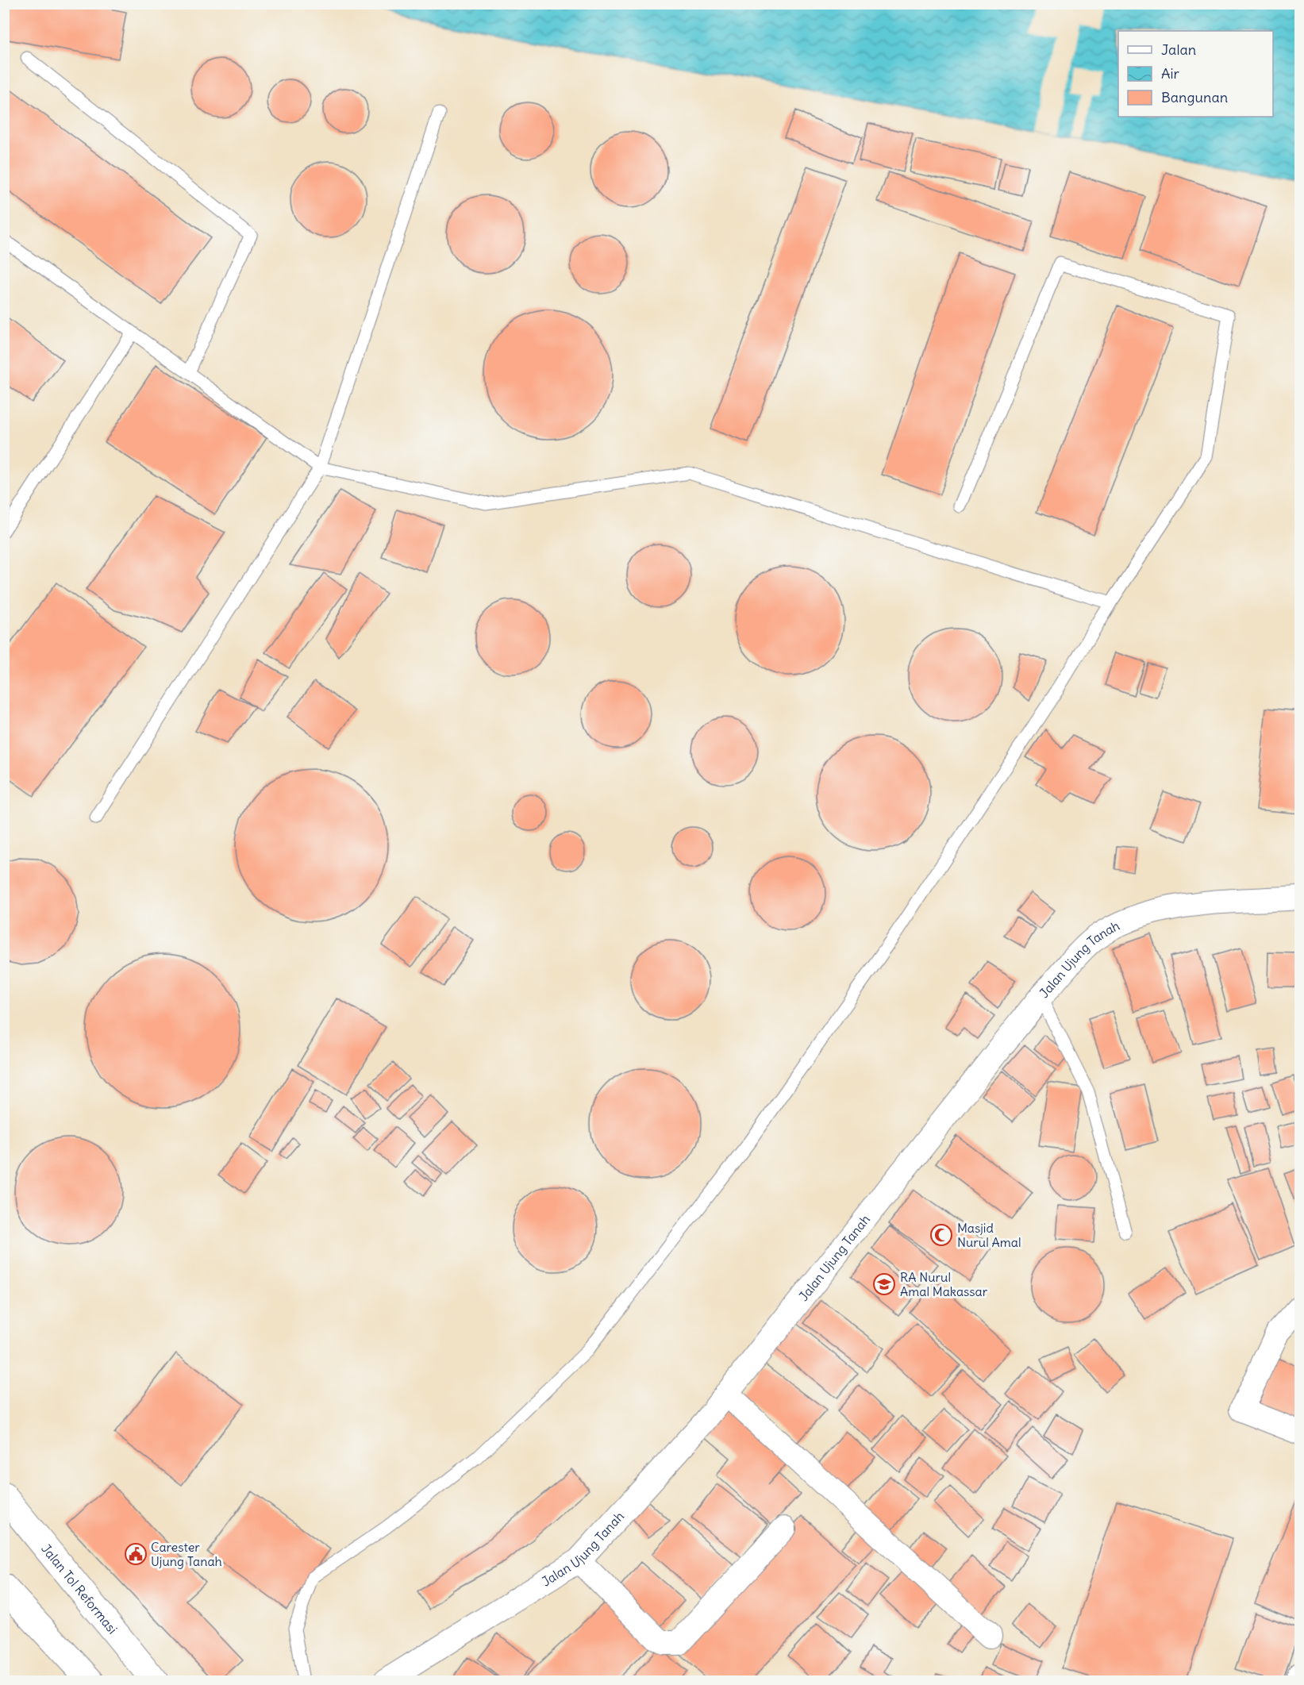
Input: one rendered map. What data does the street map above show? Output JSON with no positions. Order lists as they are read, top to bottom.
{
  "streets": {
    "highway": ["Jalan Tol Reformasi"],
    "street": ["Jalan Ujung Tanah"]
  },
  "places": {
    "mosque": ["Masjid Nurul Amal"],
    "school or university": ["RA Nurul Amal Makassar"],
    "public building": ["Carester Ujung Tanah"]
  },
  "legend": ["Jalan", "Air", "Bangunan"]
}
